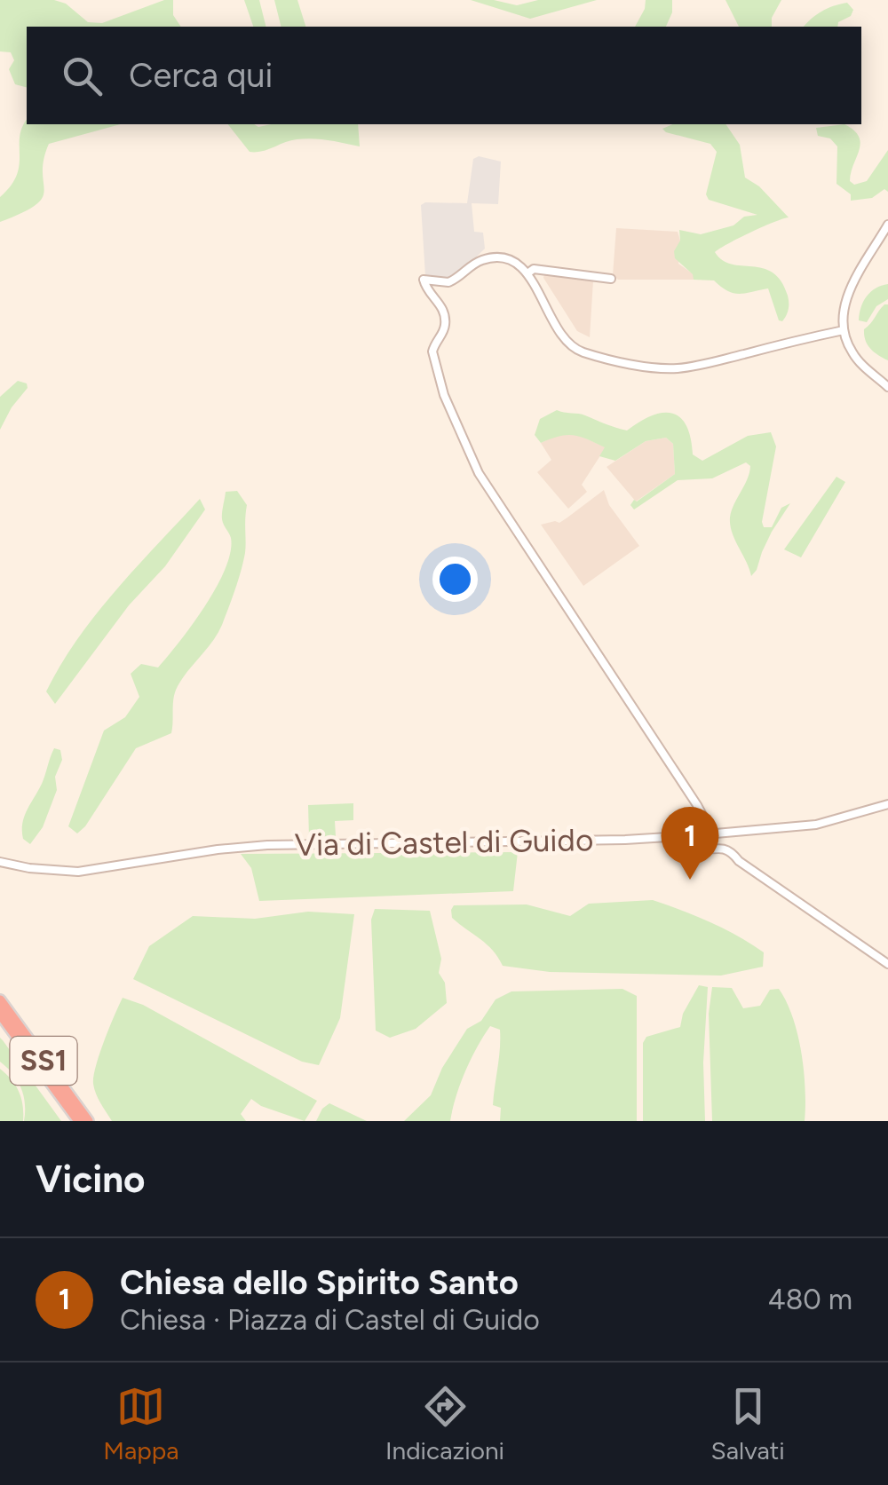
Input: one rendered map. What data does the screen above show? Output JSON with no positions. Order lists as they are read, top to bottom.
{
  "streets": {
    "highway": ["SS1"],
    "street": ["Via di Castel di Guido"]
  },
  "page": {
    "search": "Cerca qui",
    "pins": "1",
    "heading": "Vicino",
    "list": [
      {
        "mark": "1",
        "name": "Chiesa dello Spirito Santo",
        "note": "Chiesa · Piazza di Castel di Guido",
        "value": "480 m"
      }
    ],
    "nav": ["Mappa", "Indicazioni", "Salvati"]
  }
}
